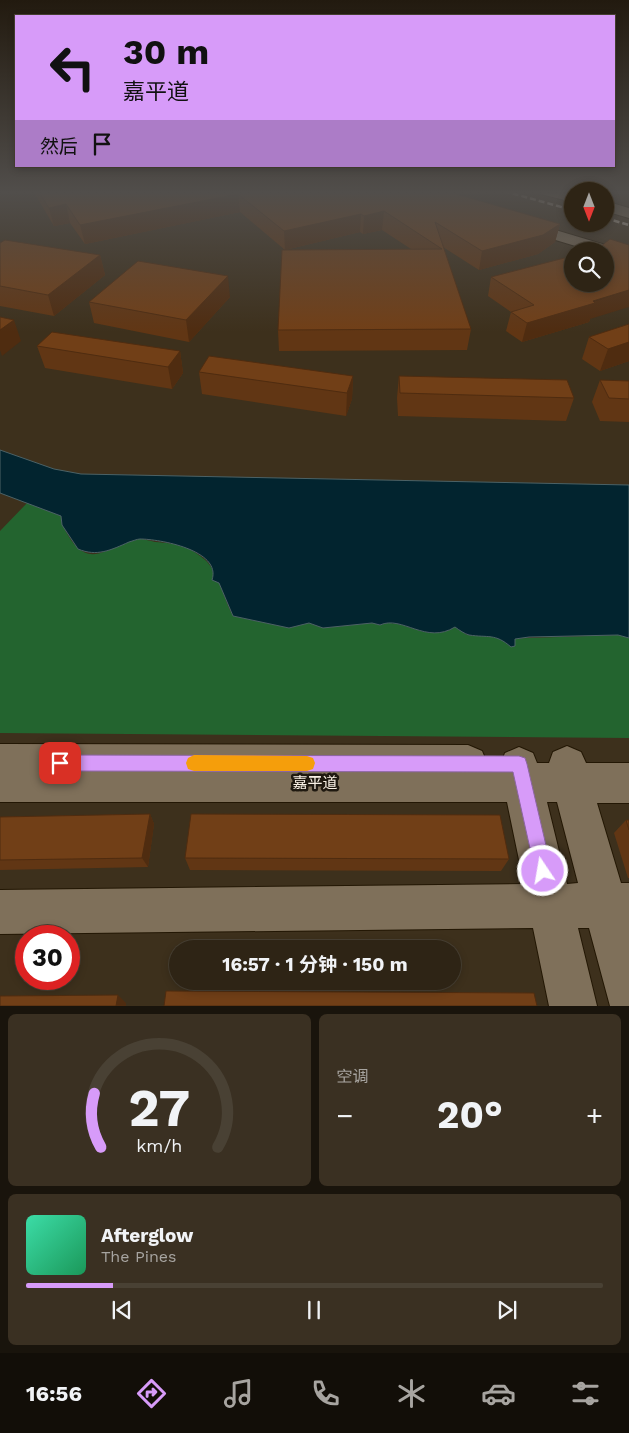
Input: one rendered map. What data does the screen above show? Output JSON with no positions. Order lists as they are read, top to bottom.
{
  "streets": {
    "street": ["嘉平道"]
  },
  "north": "bottom",
  "page": {
    "turn": ["30 m", "嘉平道"],
    "then": "然后",
    "limit": "30",
    "trip": "16:57 · 1 分钟 · 150 m",
    "tile": "空调",
    "heat": ["−", "20°", "+"],
    "song": ["Afterglow", "The Pines"],
    "tabs": "16:56",
    "gauge": ["27", "km/h"]
  }
}
